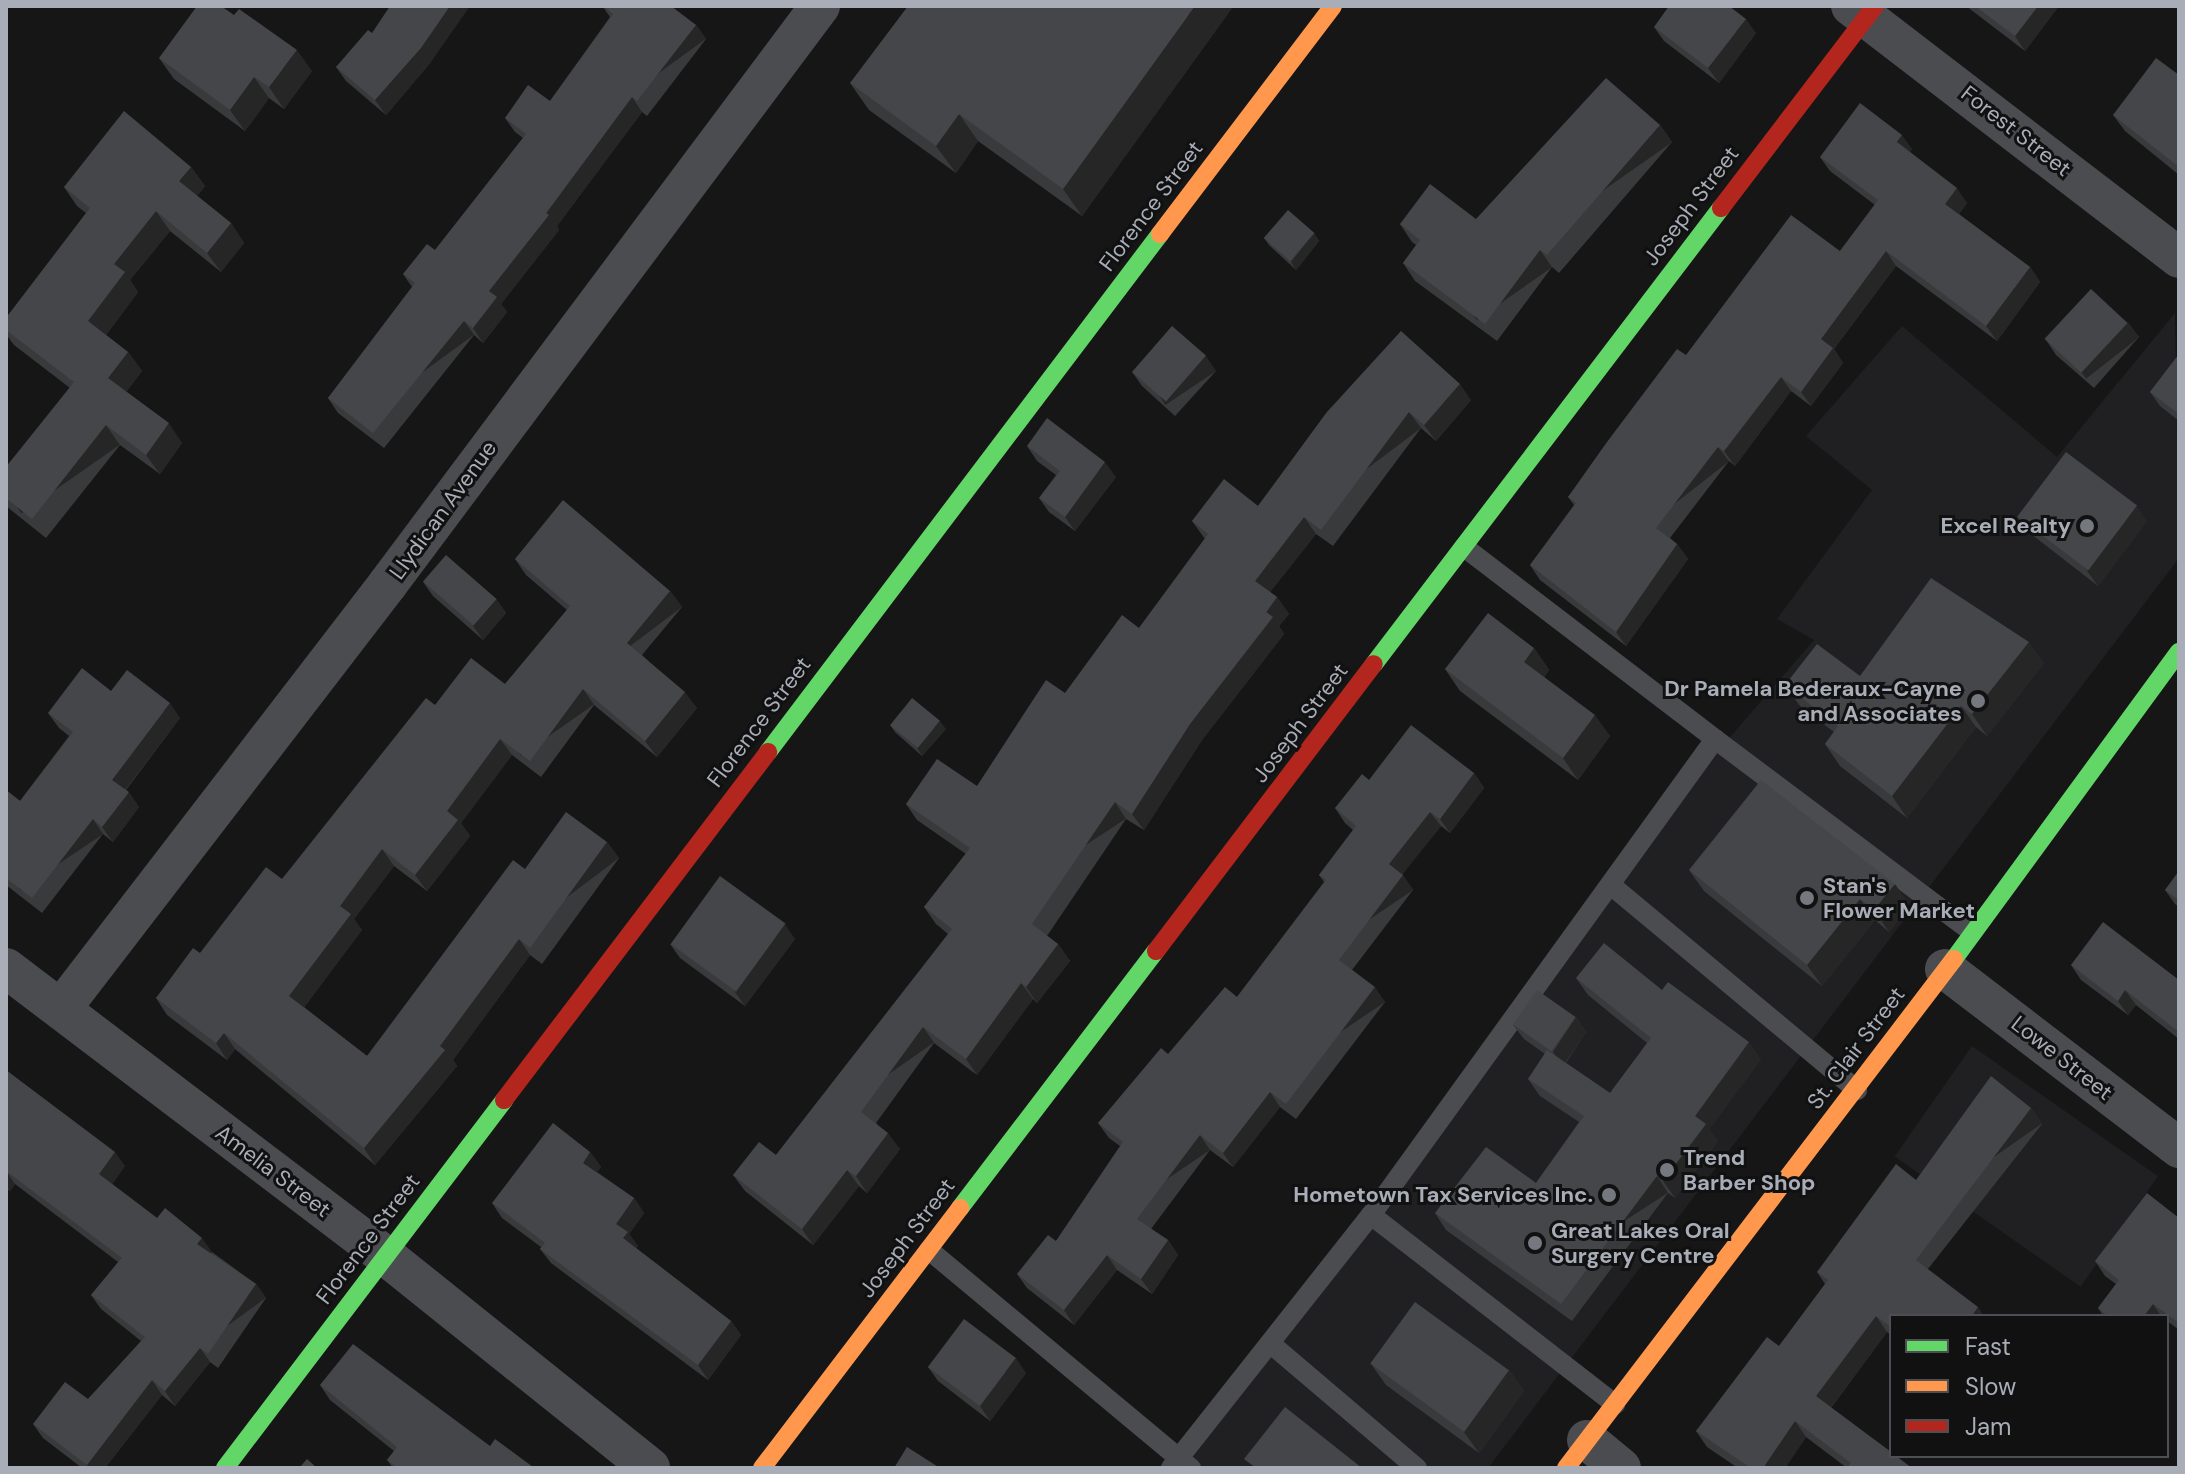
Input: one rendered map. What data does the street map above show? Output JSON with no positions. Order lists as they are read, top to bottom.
{
  "streets": {
    "street": [
      "Forest Street",
      "Florence Street",
      "Joseph Street",
      "Llydican Avenue",
      "St. Clair Street",
      "Lowe Street",
      "Amelia Street"
    ]
  },
  "crossings": [
    ["Forest Street", "Joseph Street"],
    ["Florence Street", "Amelia Street"],
    ["Llydican Avenue", "Amelia Street"],
    ["St. Clair Street", "Lowe Street"]
  ],
  "places": [
    "Excel Realty",
    "Dr Pamela Bederaux-Cayne and Associates",
    "Stan's Flower Market",
    "Trend Barber Shop",
    "Hometown Tax Services Inc.",
    "Great Lakes Oral Surgery Centre"
  ],
  "legend": ["Fast", "Slow", "Jam"]
}
